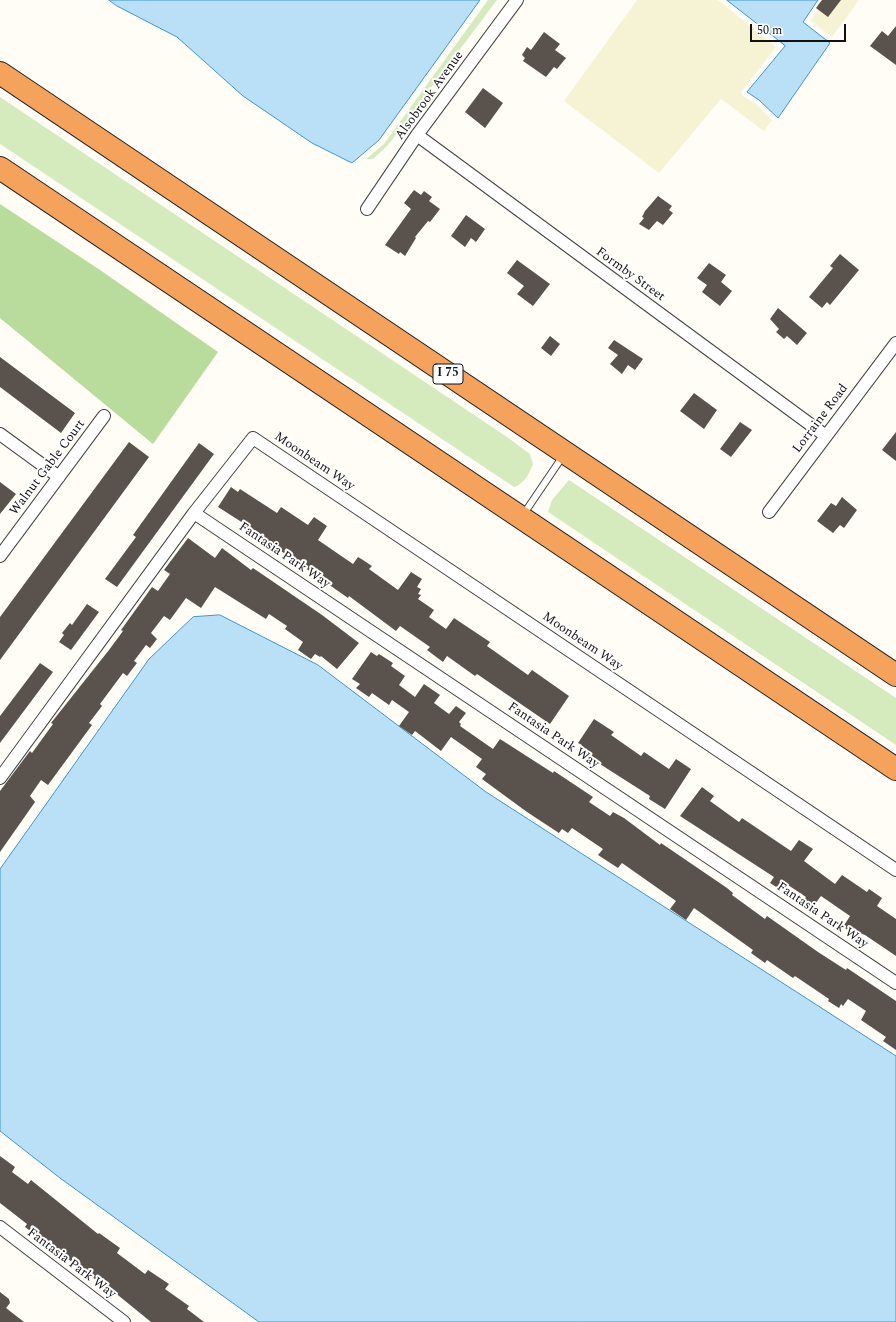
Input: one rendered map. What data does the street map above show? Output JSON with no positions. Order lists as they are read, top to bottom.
{
  "streets": {
    "highway": ["I 75"],
    "street": [
      "Alsobrook Avenue",
      "Formby Street",
      "Lorraine Road",
      "Moonbeam Way",
      "Walnut Gable Court",
      "Fantasia Park Way"
    ]
  },
  "crossings": [
    ["Alsobrook Avenue", "Formby Street"],
    ["Formby Street", "Lorraine Road"],
    ["Moonbeam Way", "Fantasia Park Way"]
  ],
  "scale_bar": "50 m"
}
